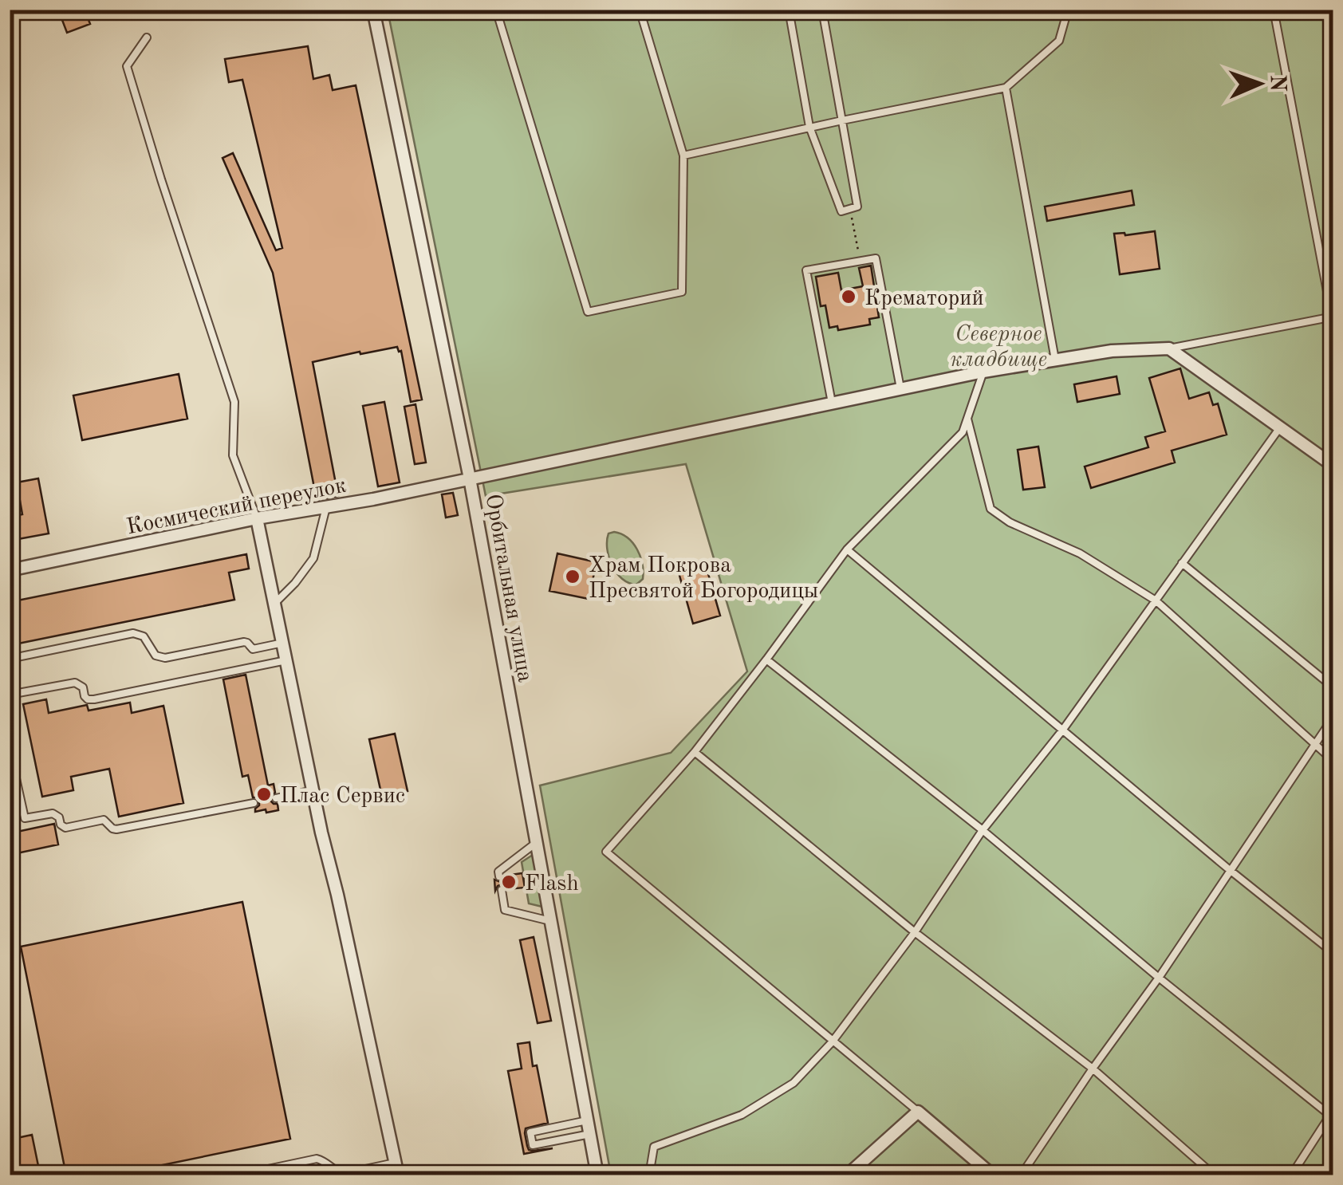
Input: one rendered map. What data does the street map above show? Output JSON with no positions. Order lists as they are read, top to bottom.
{
  "streets": {
    "street": ["Космический переулок", "Орбитальная улица"]
  },
  "crossings": [
    ["Космический переулок", "Орбитальная улица"]
  ],
  "parks": ["Северное кладбище"],
  "places": [
    "Крематорий",
    "Храм Покрова Пресвятой Богородицы",
    "Плас Сервис",
    "Flash"
  ],
  "north": "right"
}
